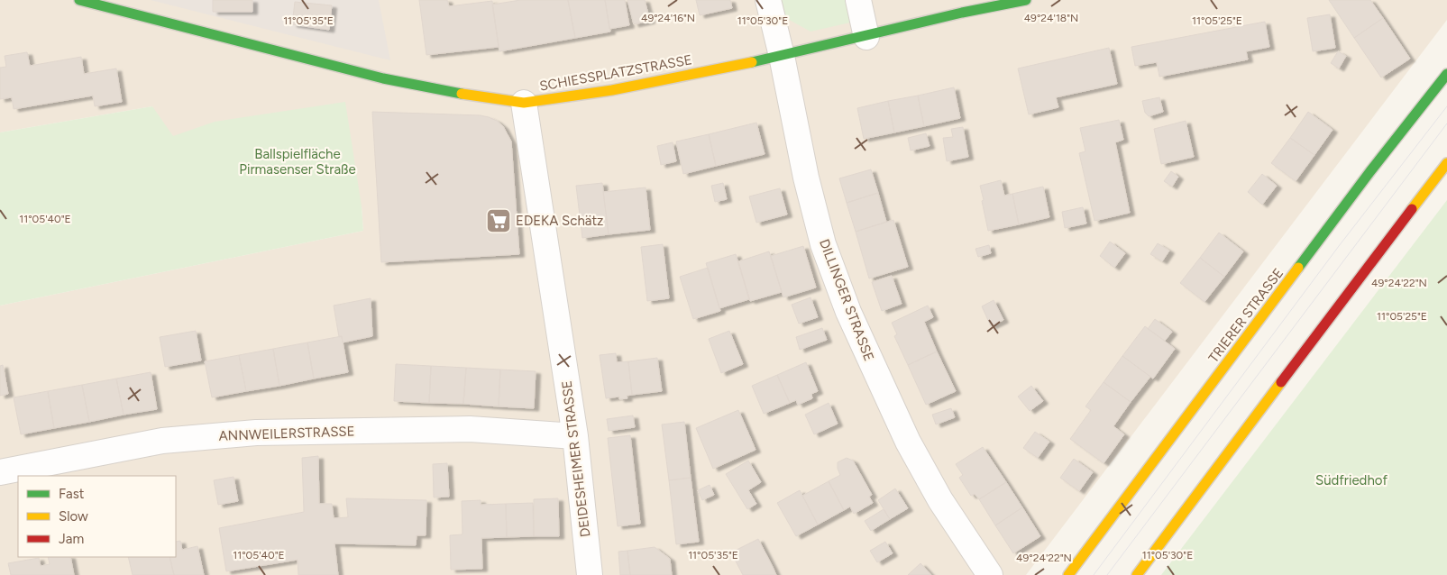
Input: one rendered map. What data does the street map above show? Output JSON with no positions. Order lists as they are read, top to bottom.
{
  "streets": {
    "main road": ["SCHIESSPLATZSTRASSE", "TRIERER STRASSE"],
    "street": ["DILLINGER STRASSE", "ANNWEILERSTRASSE", "DEIDESHEIMER STRASSE"]
  },
  "crossings": [
    ["SCHIESSPLATZSTRASSE", "DILLINGER STRASSE"],
    ["SCHIESSPLATZSTRASSE", "DEIDESHEIMER STRASSE"],
    ["ANNWEILERSTRASSE", "DEIDESHEIMER STRASSE"]
  ],
  "parks": ["Ballspielfläche Pirmasenser Straße", "Südfriedhof"],
  "places": {
    "supermarket": ["EDEKA Schätz"]
  },
  "legend": ["Fast", "Slow", "Jam"],
  "coordinates": [
    "49°24'16\"N",
    "49°24'18\"N",
    "11°05'35\"E",
    "11°05'30\"E",
    "11°05'25\"E",
    "11°05'40\"E",
    "49°24'22\"N"
  ]
}
